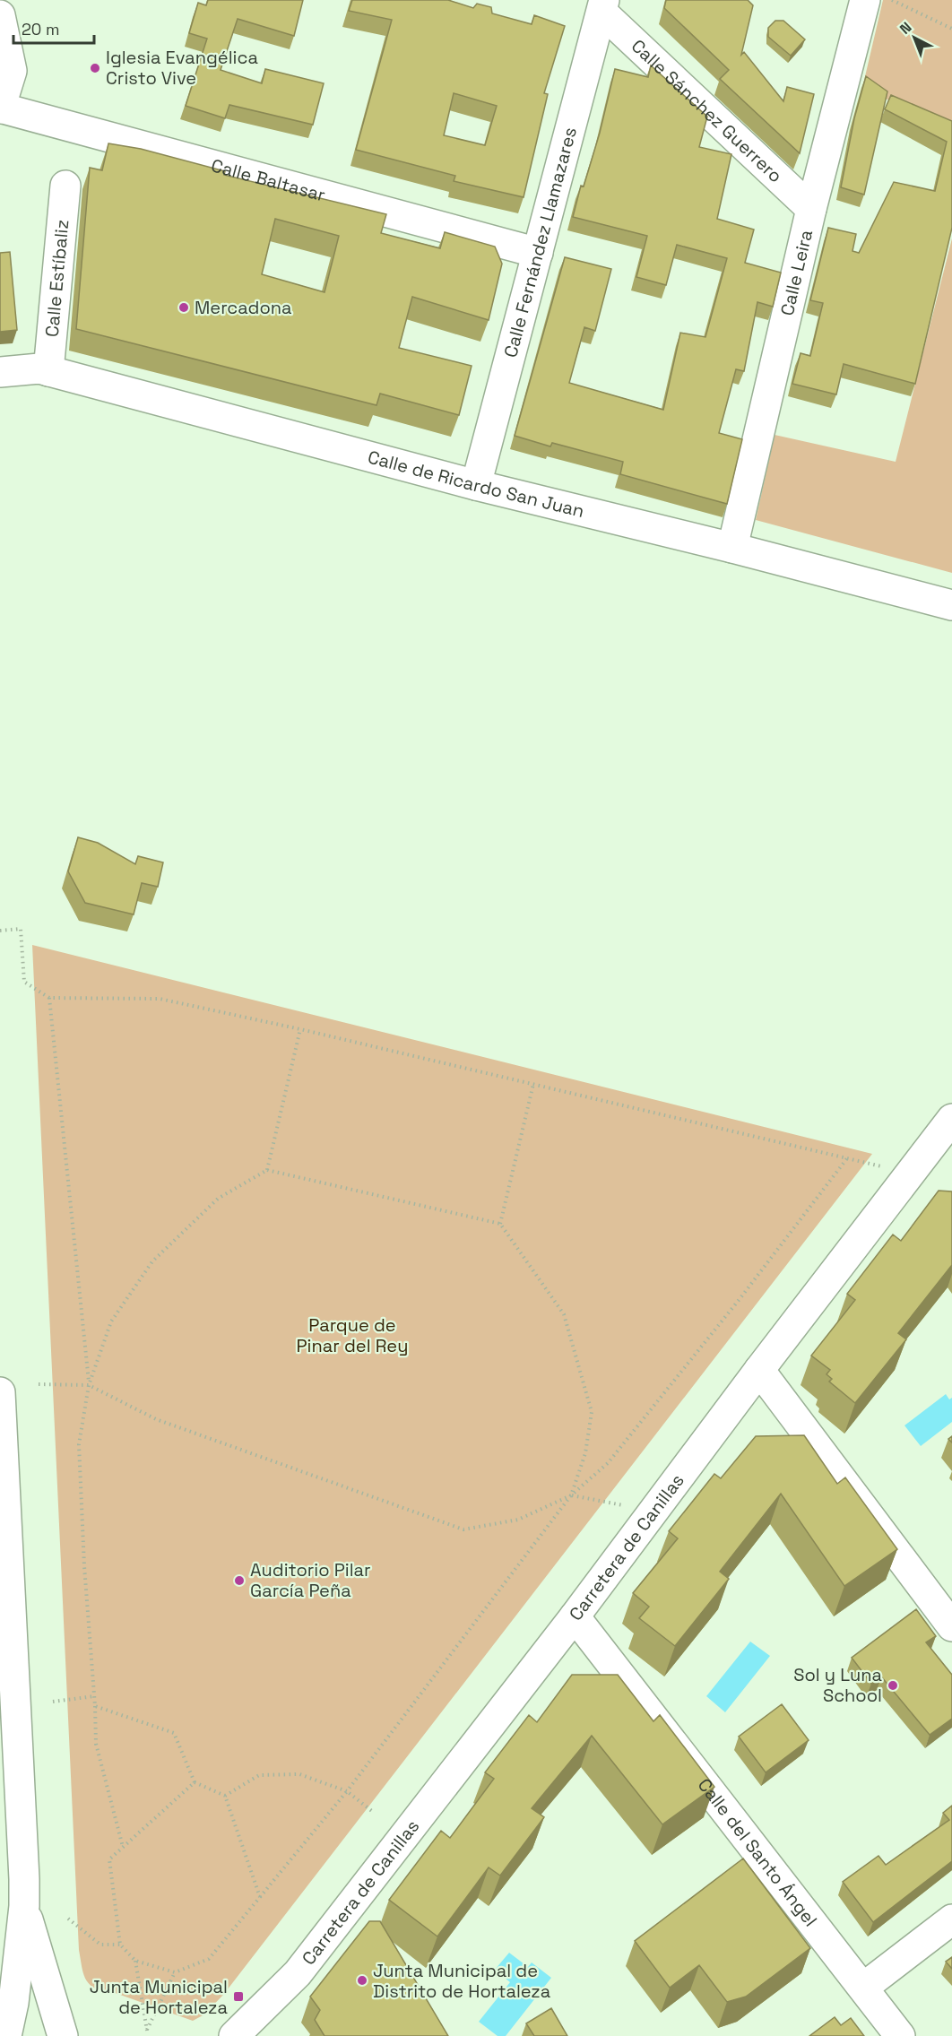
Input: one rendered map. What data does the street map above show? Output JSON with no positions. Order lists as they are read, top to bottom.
{
  "streets": {
    "street": [
      "Calle Sánchez Guerrero",
      "Calle Baltasar",
      "Calle Fernández Llamazares",
      "Calle Leira",
      "Calle Estíbaliz",
      "Calle de Ricardo San Juan",
      "Carretera de Canillas",
      "Calle del Santo Ángel"
    ]
  },
  "crossings": [
    ["Calle Sánchez Guerrero", "Calle Fernández Llamazares"],
    ["Calle Sánchez Guerrero", "Calle Leira"],
    ["Calle Baltasar", "Calle Fernández Llamazares"],
    ["Calle Fernández Llamazares", "Calle de Ricardo San Juan"],
    ["Calle Leira", "Calle de Ricardo San Juan"],
    ["Calle Estíbaliz", "Calle de Ricardo San Juan"],
    ["Carretera de Canillas", "Calle del Santo Ángel"]
  ],
  "parks": ["Parque de Pinar del Rey"],
  "places": {
    "other": [
      "Iglesia Evangélica Cristo Vive",
      "Mercadona",
      "Auditorio Pilar García Peña",
      "Sol y Luna School",
      "Junta Municipal de Distrito de Hortaleza"
    ],
    "transit": ["Junta Municipal de Hortaleza"]
  },
  "scale_bar": "20 m",
  "north": "top left"
}
